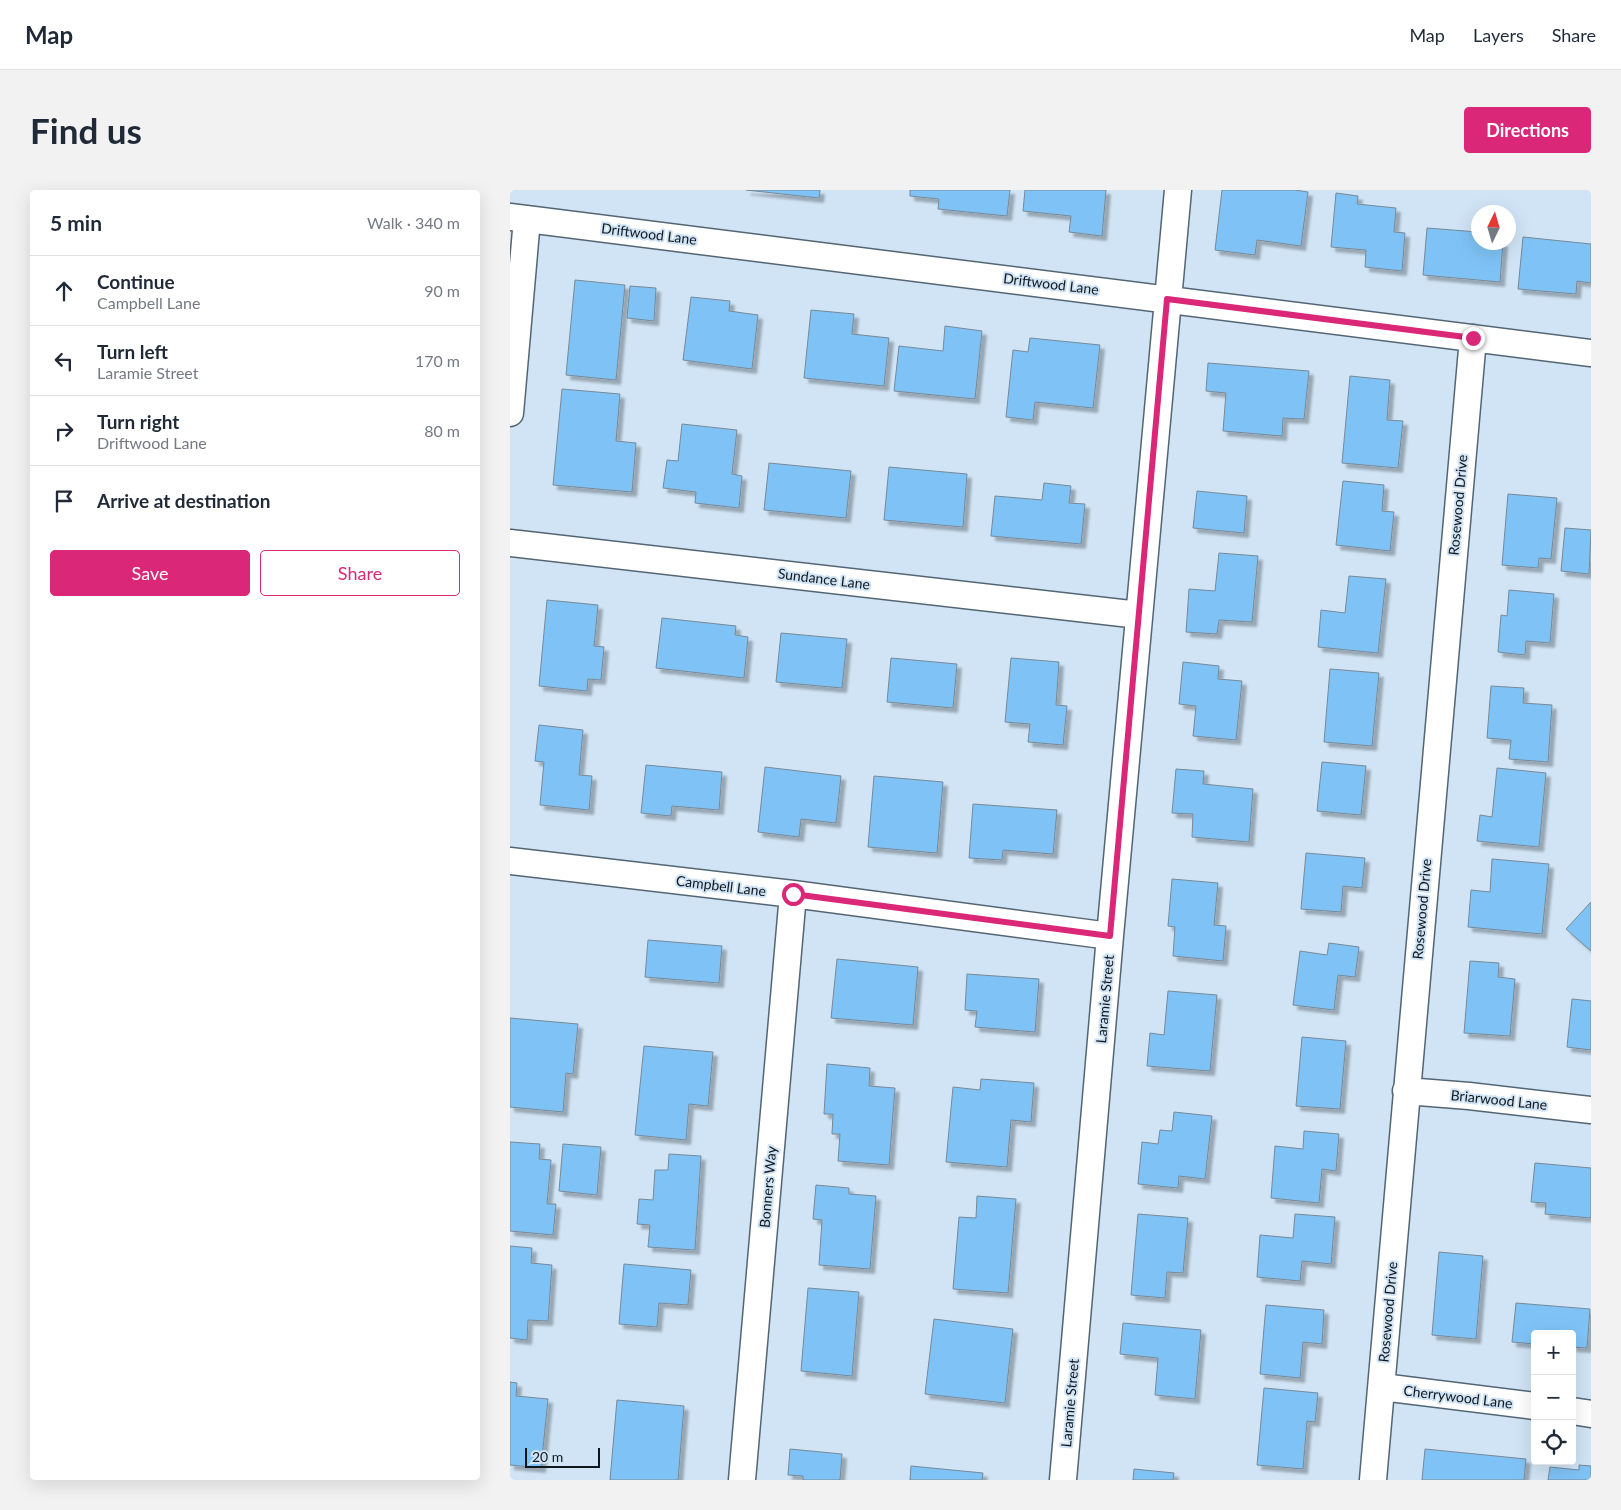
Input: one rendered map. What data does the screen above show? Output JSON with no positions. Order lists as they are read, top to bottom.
{
  "streets": {
    "street": [
      "Driftwood Lane",
      "Rosewood Drive",
      "Sundance Lane",
      "Campbell Lane",
      "Laramie Street",
      "Briarwood Lane",
      "Bonners Way",
      "Cherrywood Lane"
    ]
  },
  "crossings": [
    ["Driftwood Lane", "Rosewood Drive"],
    ["Driftwood Lane", "Laramie Street"],
    ["Rosewood Drive", "Briarwood Lane"],
    ["Rosewood Drive", "Cherrywood Lane"],
    ["Sundance Lane", "Laramie Street"],
    ["Campbell Lane", "Laramie Street"],
    ["Campbell Lane", "Bonners Way"]
  ],
  "scale_bar": "20 m",
  "north": "top",
  "page": {
    "header": "Map",
    "nav": ["Map", "Layers", "Share"],
    "buttons": [
      "Directions",
      ["Save", "Share"]
    ],
    "title": "Find us",
    "heading": ["5 min", "Walk · 340 m"],
    "list": [
      ["Continue", "Campbell Lane", "90 m"],
      ["Turn left", "Laramie Street", "170 m"],
      ["Turn right", "Driftwood Lane", "80 m"],
      "Arrive at destination"
    ],
    "map_buttons": ["+", "−"],
    "scale": "20 m"
  }
}
